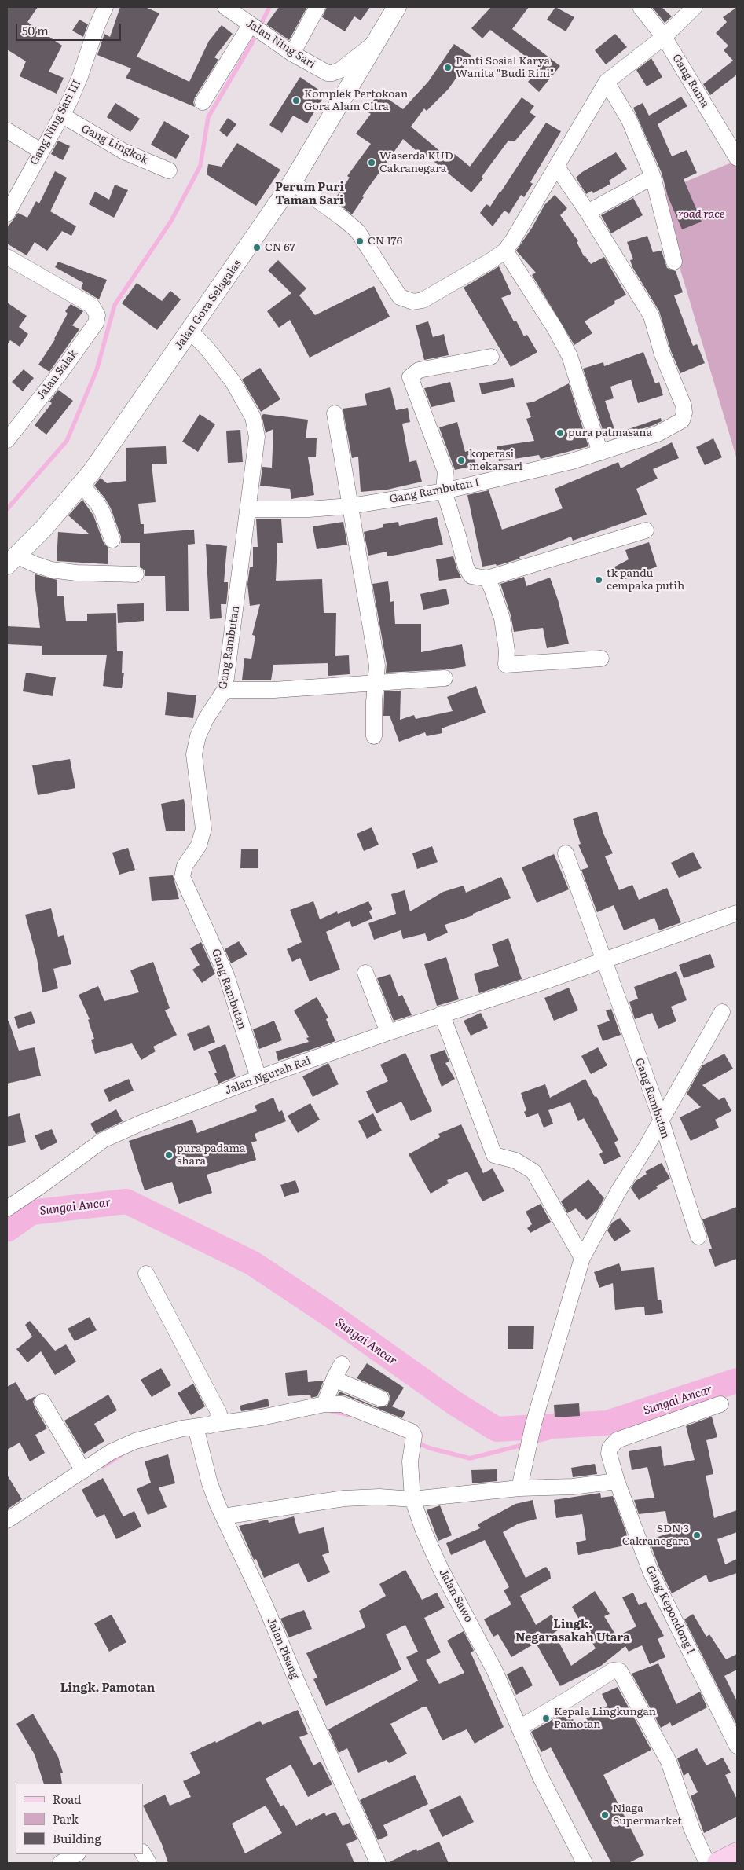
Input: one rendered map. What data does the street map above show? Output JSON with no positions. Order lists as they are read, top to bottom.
{
  "streets": {
    "street": [
      "Jalan Ning Sari",
      "Gang Rama",
      "Gang Ning Sari III",
      "Gang Lingkok",
      "Jalan Gora Selagalas",
      "Jalan Salak",
      "Gang Rambutan I",
      "Gang Rambutan",
      "Jalan Ngurah Rai",
      "Jalan Sawo",
      "Gang Kepondong I",
      "Jalan Pisang"
    ]
  },
  "crossings": [
    ["Jalan Ning Sari", "Jalan Gora Selagalas"],
    ["Gang Ning Sari III", "Gang Lingkok"],
    ["Jalan Gora Selagalas", "Gang Rambutan"],
    ["Gang Rambutan I", "Gang Rambutan"],
    ["Gang Rambutan", "Jalan Ngurah Rai"]
  ],
  "districts": ["Perum Puri Taman Sari", "Lingk. Negarasakah Utara", "Lingk. Pamotan"],
  "water": ["Sungai Ancar"],
  "parks": ["road race"],
  "places": [
    "Panti Sosial Karya Wanita \"Budi Rini\"",
    "Komplek Pertokoan Gora Alam Citra",
    "Waserda KUD Cakranegara",
    "CN 176",
    "CN 67",
    "pura patmasana",
    "koperasi mekarsari",
    "tk pandu cempaka putih",
    "pura padama shara",
    "SDN 3 Cakranegara",
    "Kepala Lingkungan Pamotan",
    "Niaga Supermarket"
  ],
  "legend": ["Road", "Park", "Building"],
  "scale_bar": "50 m"
}
